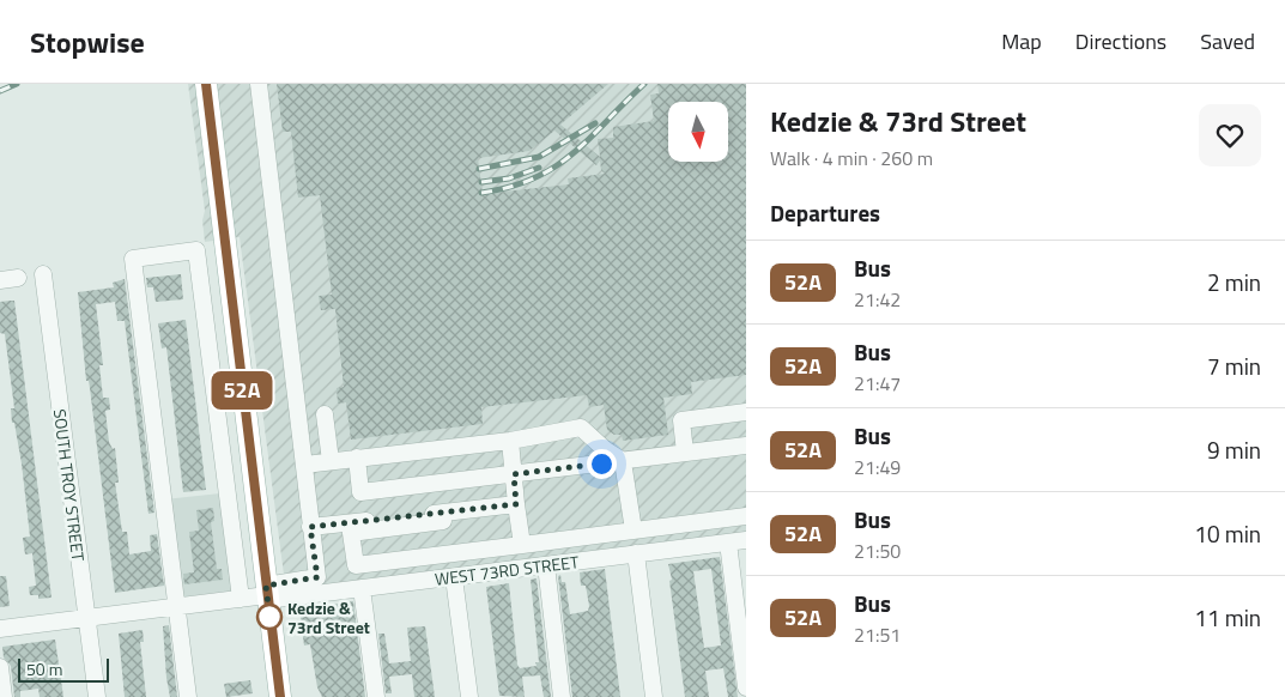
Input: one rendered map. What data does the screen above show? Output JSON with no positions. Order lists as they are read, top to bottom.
{
  "streets": {
    "street": ["SOUTH TROY STREET", "WEST 73RD STREET"]
  },
  "crossings": [
    ["SOUTH TROY STREET", "WEST 73RD STREET"]
  ],
  "places": ["Kedzie & 73rd Street"],
  "lines": ["bus line 52A"],
  "scale_bar": "50 m",
  "north": "bottom",
  "page": {
    "header": "Stopwise",
    "nav": ["Map", "Directions", "Saved"],
    "on_map": "52A",
    "heading": [
      ["Kedzie & 73rd Street", "Walk · 4 min · 260 m"],
      "Departures"
    ],
    "list": [
      {
        "mark": "52A",
        "name": "Bus",
        "note": "21:42",
        "value": "2 min"
      },
      {
        "mark": "52A",
        "name": "Bus",
        "note": "21:47",
        "value": "7 min"
      },
      {
        "mark": "52A",
        "name": "Bus",
        "note": "21:49",
        "value": "9 min"
      },
      {
        "mark": "52A",
        "name": "Bus",
        "note": "21:50",
        "value": "10 min"
      },
      {
        "mark": "52A",
        "name": "Bus",
        "note": "21:51",
        "value": "11 min"
      }
    ],
    "scale": "50 m"
  }
}
